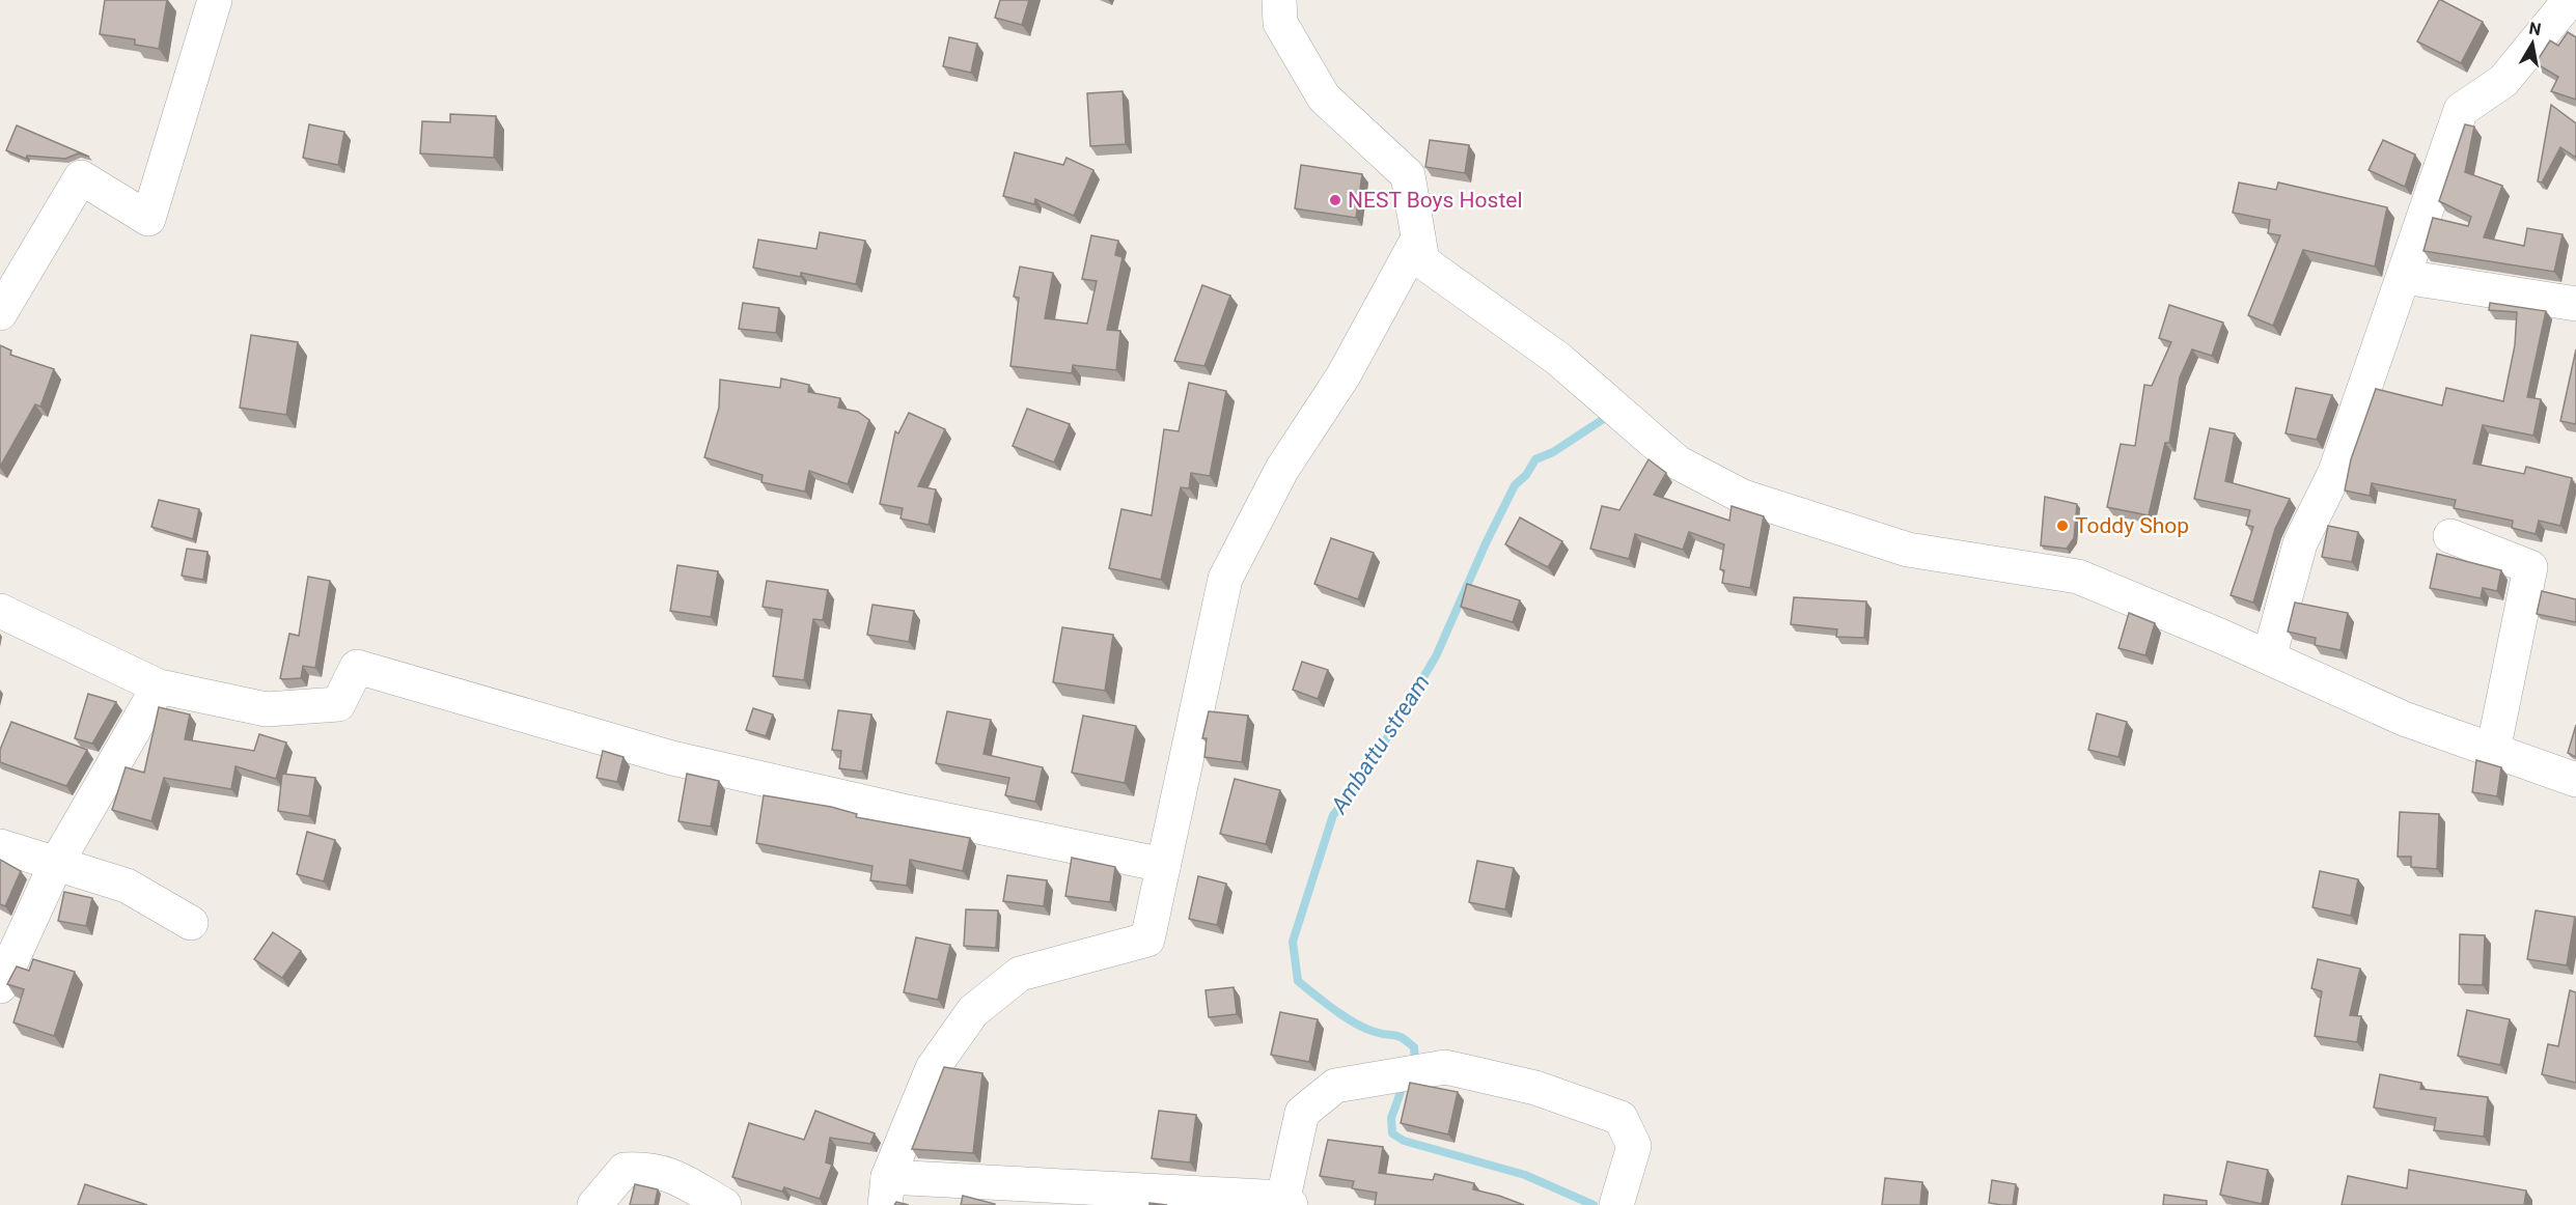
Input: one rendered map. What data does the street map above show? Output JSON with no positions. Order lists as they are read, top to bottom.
{
  "water": ["Ambattu stream"],
  "places": ["NEST Boys Hostel", "Toddy Shop"],
  "north": "top"
}
